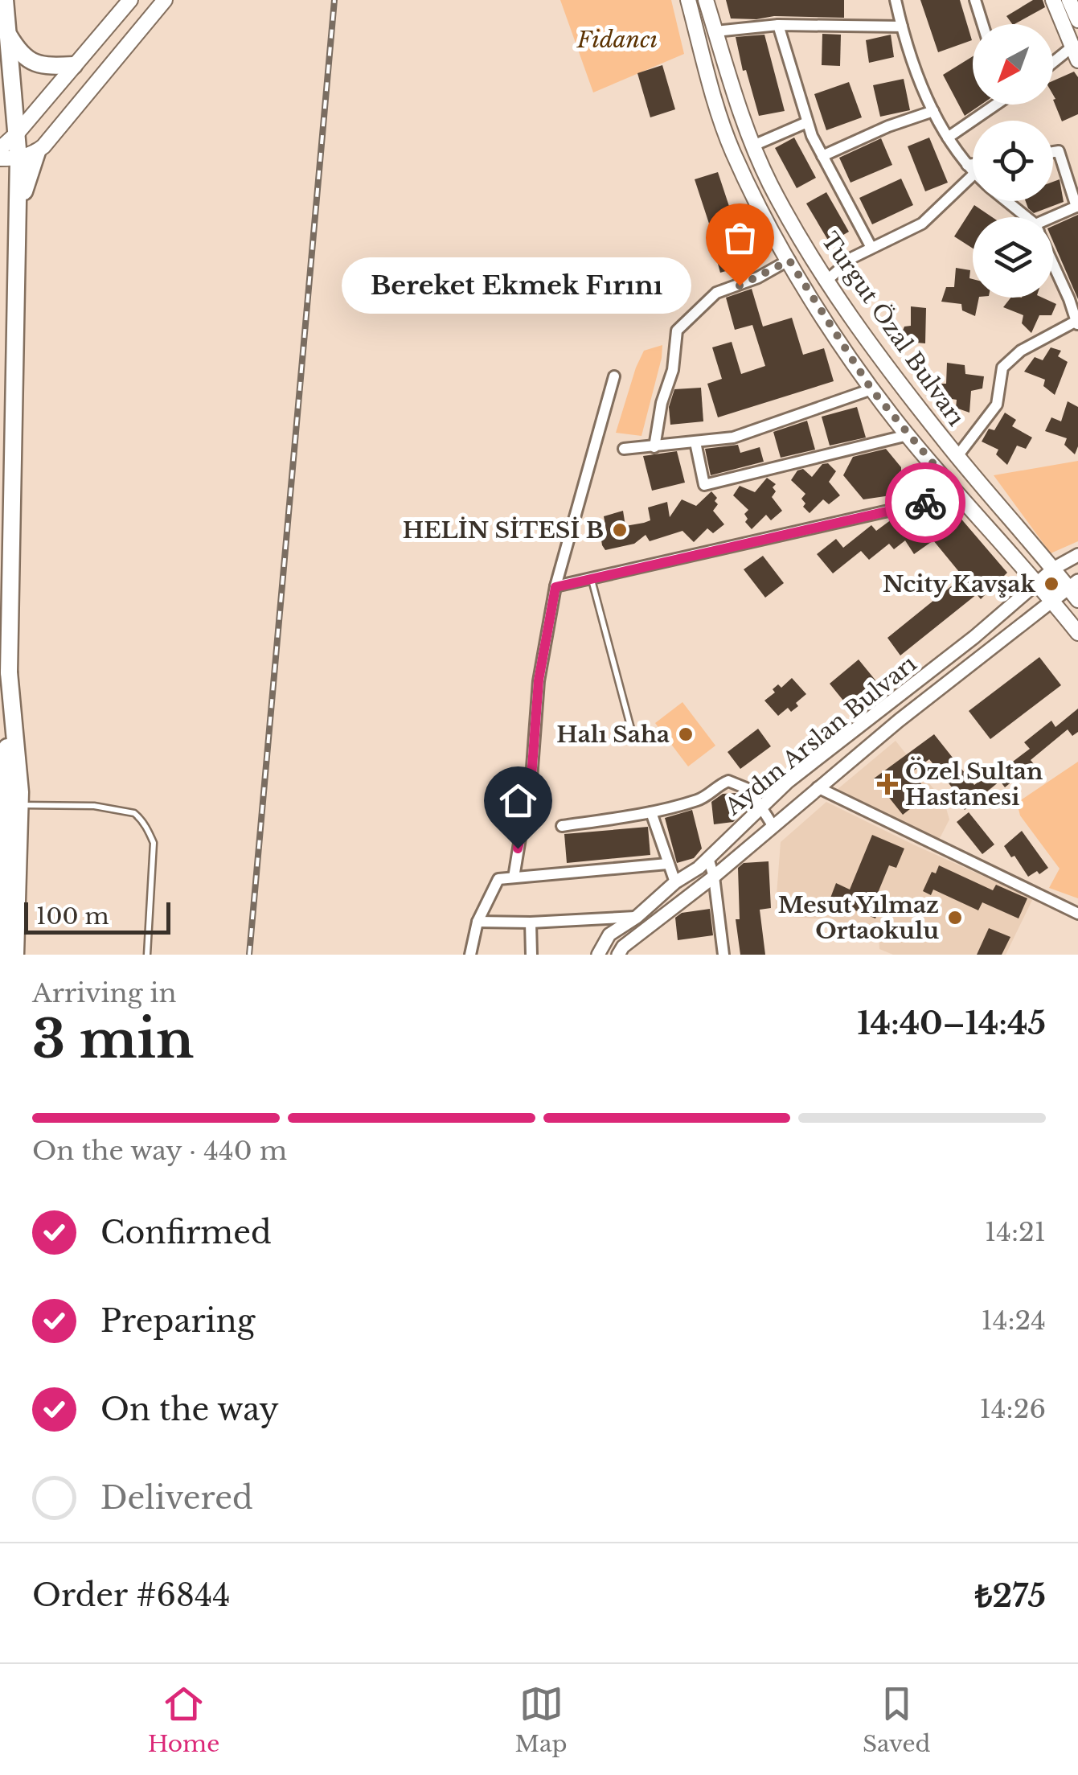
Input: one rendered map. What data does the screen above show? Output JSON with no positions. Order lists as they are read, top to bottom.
{
  "streets": {
    "main road": ["Turgut Özal Bulvarı"],
    "street": ["Aydın Arslan Bulvarı"]
  },
  "crossings": [
    ["Turgut Özal Bulvarı", "Aydın Arslan Bulvarı"]
  ],
  "parks": ["Fidancı"],
  "places": {
    "other": [
      "Bereket Ekmek Fırını",
      "HELİN SİTESİ B",
      "Ncity Kavşak",
      "Halı Saha",
      "Mesut Yılmaz Ortaokulu"
    ],
    "health": ["Özel Sultan Hastanesi"]
  },
  "scale_bar": "100 m",
  "north": "bottom left",
  "page": {
    "bubble": "Bereket Ekmek Fırını",
    "scale": "100 m",
    "heading": ["3 min", "Arriving in", "14:40–14:45"],
    "panel": ["Order #6844", "₺275"],
    "bar": "On the way · 440 m",
    "list": [
      ["Confirmed", "14:21"],
      ["Preparing", "14:24"],
      ["On the way", "14:26"],
      "Delivered"
    ],
    "tabs": ["Home", "Map", "Saved"]
  }
}
